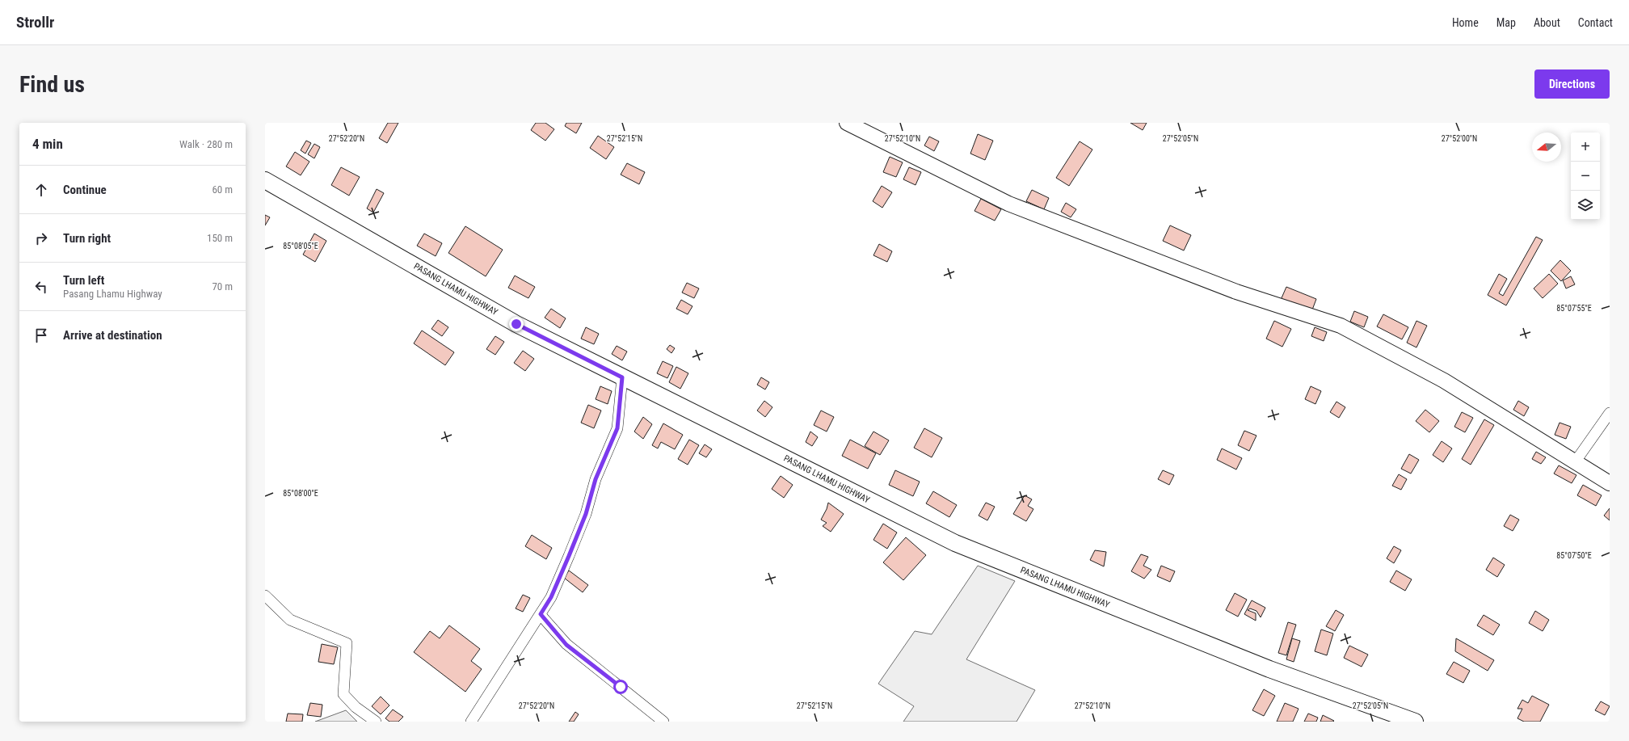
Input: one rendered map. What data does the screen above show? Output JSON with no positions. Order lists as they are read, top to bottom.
{
  "streets": {
    "main road": ["PASANG LHAMU HIGHWAY"]
  },
  "north": "left",
  "page": {
    "header": "Strollr",
    "nav": [
      "Home",
      "Map",
      "About",
      "Contact"
    ],
    "buttons": "Directions",
    "title": "Find us",
    "heading": ["4 min", "Walk · 280 m"],
    "map_buttons": ["+", "−"],
    "list": [
      ["Continue", "60 m"],
      ["Turn right", "150 m"],
      ["Turn left", "Pasang Lhamu Highway", "70 m"],
      "Arrive at destination"
    ]
  },
  "coordinates": [
    "27°52'20\"N",
    "27°52'15\"N",
    "27°52'10\"N",
    "27°52'05\"N",
    "27°52'00\"N",
    "85°08'05\"E",
    "85°07'55\"E",
    "85°08'00\"E",
    "85°07'50\"E"
  ]
}
